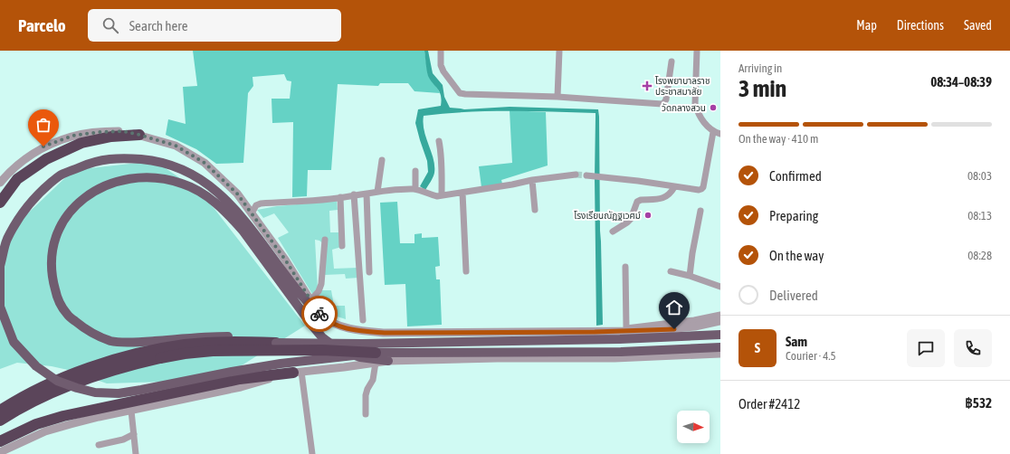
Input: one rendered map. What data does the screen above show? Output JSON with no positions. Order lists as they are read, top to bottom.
{
  "places": {
    "health": ["โรงพยาบาลราช ประชาสมาสัย"],
    "other": ["วัดกลางสวน", "โรงเรียนณัฏฐเวศม์"]
  },
  "north": "right",
  "page": {
    "header": "Parcelo",
    "search": "Search here",
    "nav": ["Map", "Directions", "Saved"],
    "heading": ["3 min", "Arriving in", "08:34–08:39"],
    "panel": [
      "Sam",
      "Courier · 4.5",
      "Order #2412",
      "฿532"
    ],
    "bar": "On the way · 410 m",
    "list": [
      ["Confirmed", "08:03"],
      ["Preparing", "08:13"],
      ["On the way", "08:28"],
      "Delivered"
    ],
    "round": "S"
  }
}
